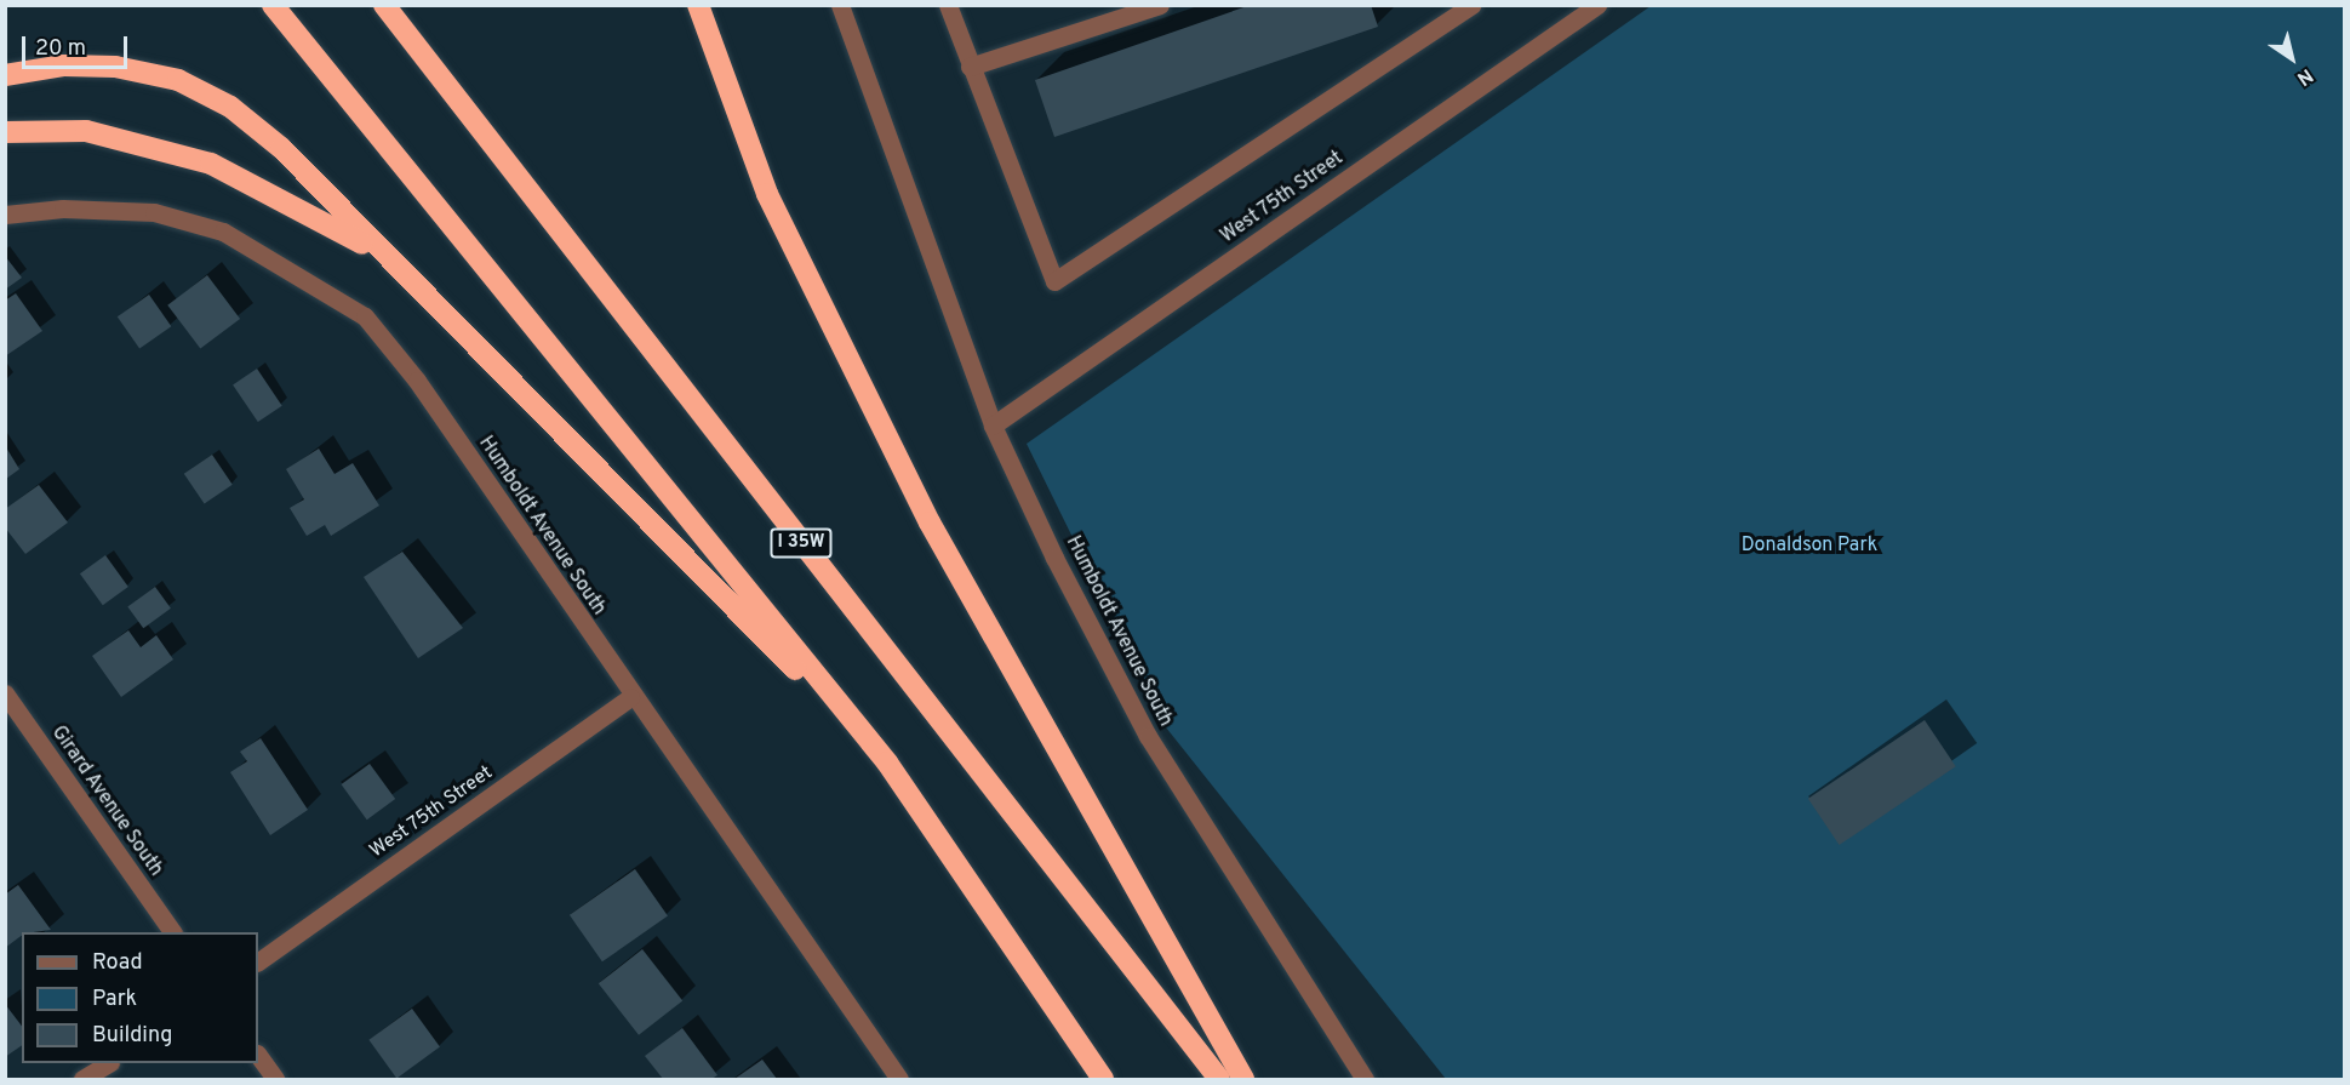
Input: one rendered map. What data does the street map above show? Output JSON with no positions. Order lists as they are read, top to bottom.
{
  "streets": {
    "highway": ["I 35W"],
    "street": ["West 75th Street", "Humboldt Avenue South", "Girard Avenue South"]
  },
  "crossings": [
    ["West 75th Street", "Humboldt Avenue South"]
  ],
  "parks": ["Donaldson Park"],
  "legend": ["Road", "Park", "Building"],
  "scale_bar": "20 m",
  "north": "bottom right"
}
